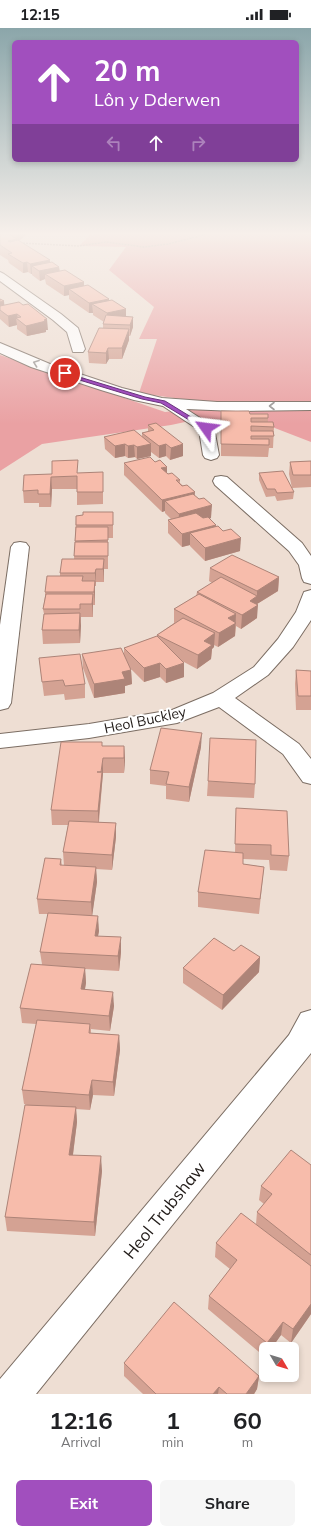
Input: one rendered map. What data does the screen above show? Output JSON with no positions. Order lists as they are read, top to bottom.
{
  "streets": {
    "street": ["Heol Buckley", "Heol Trubshaw"]
  },
  "north": "bottom right",
  "page": {
    "status": "12:15",
    "turn": ["20 m", "Lôn y Dderwen"],
    "eta": [
      "12:16",
      "Arrival",
      "1",
      "min",
      "60",
      "m"
    ],
    "buttons": ["Exit", "Share"]
  }
}
